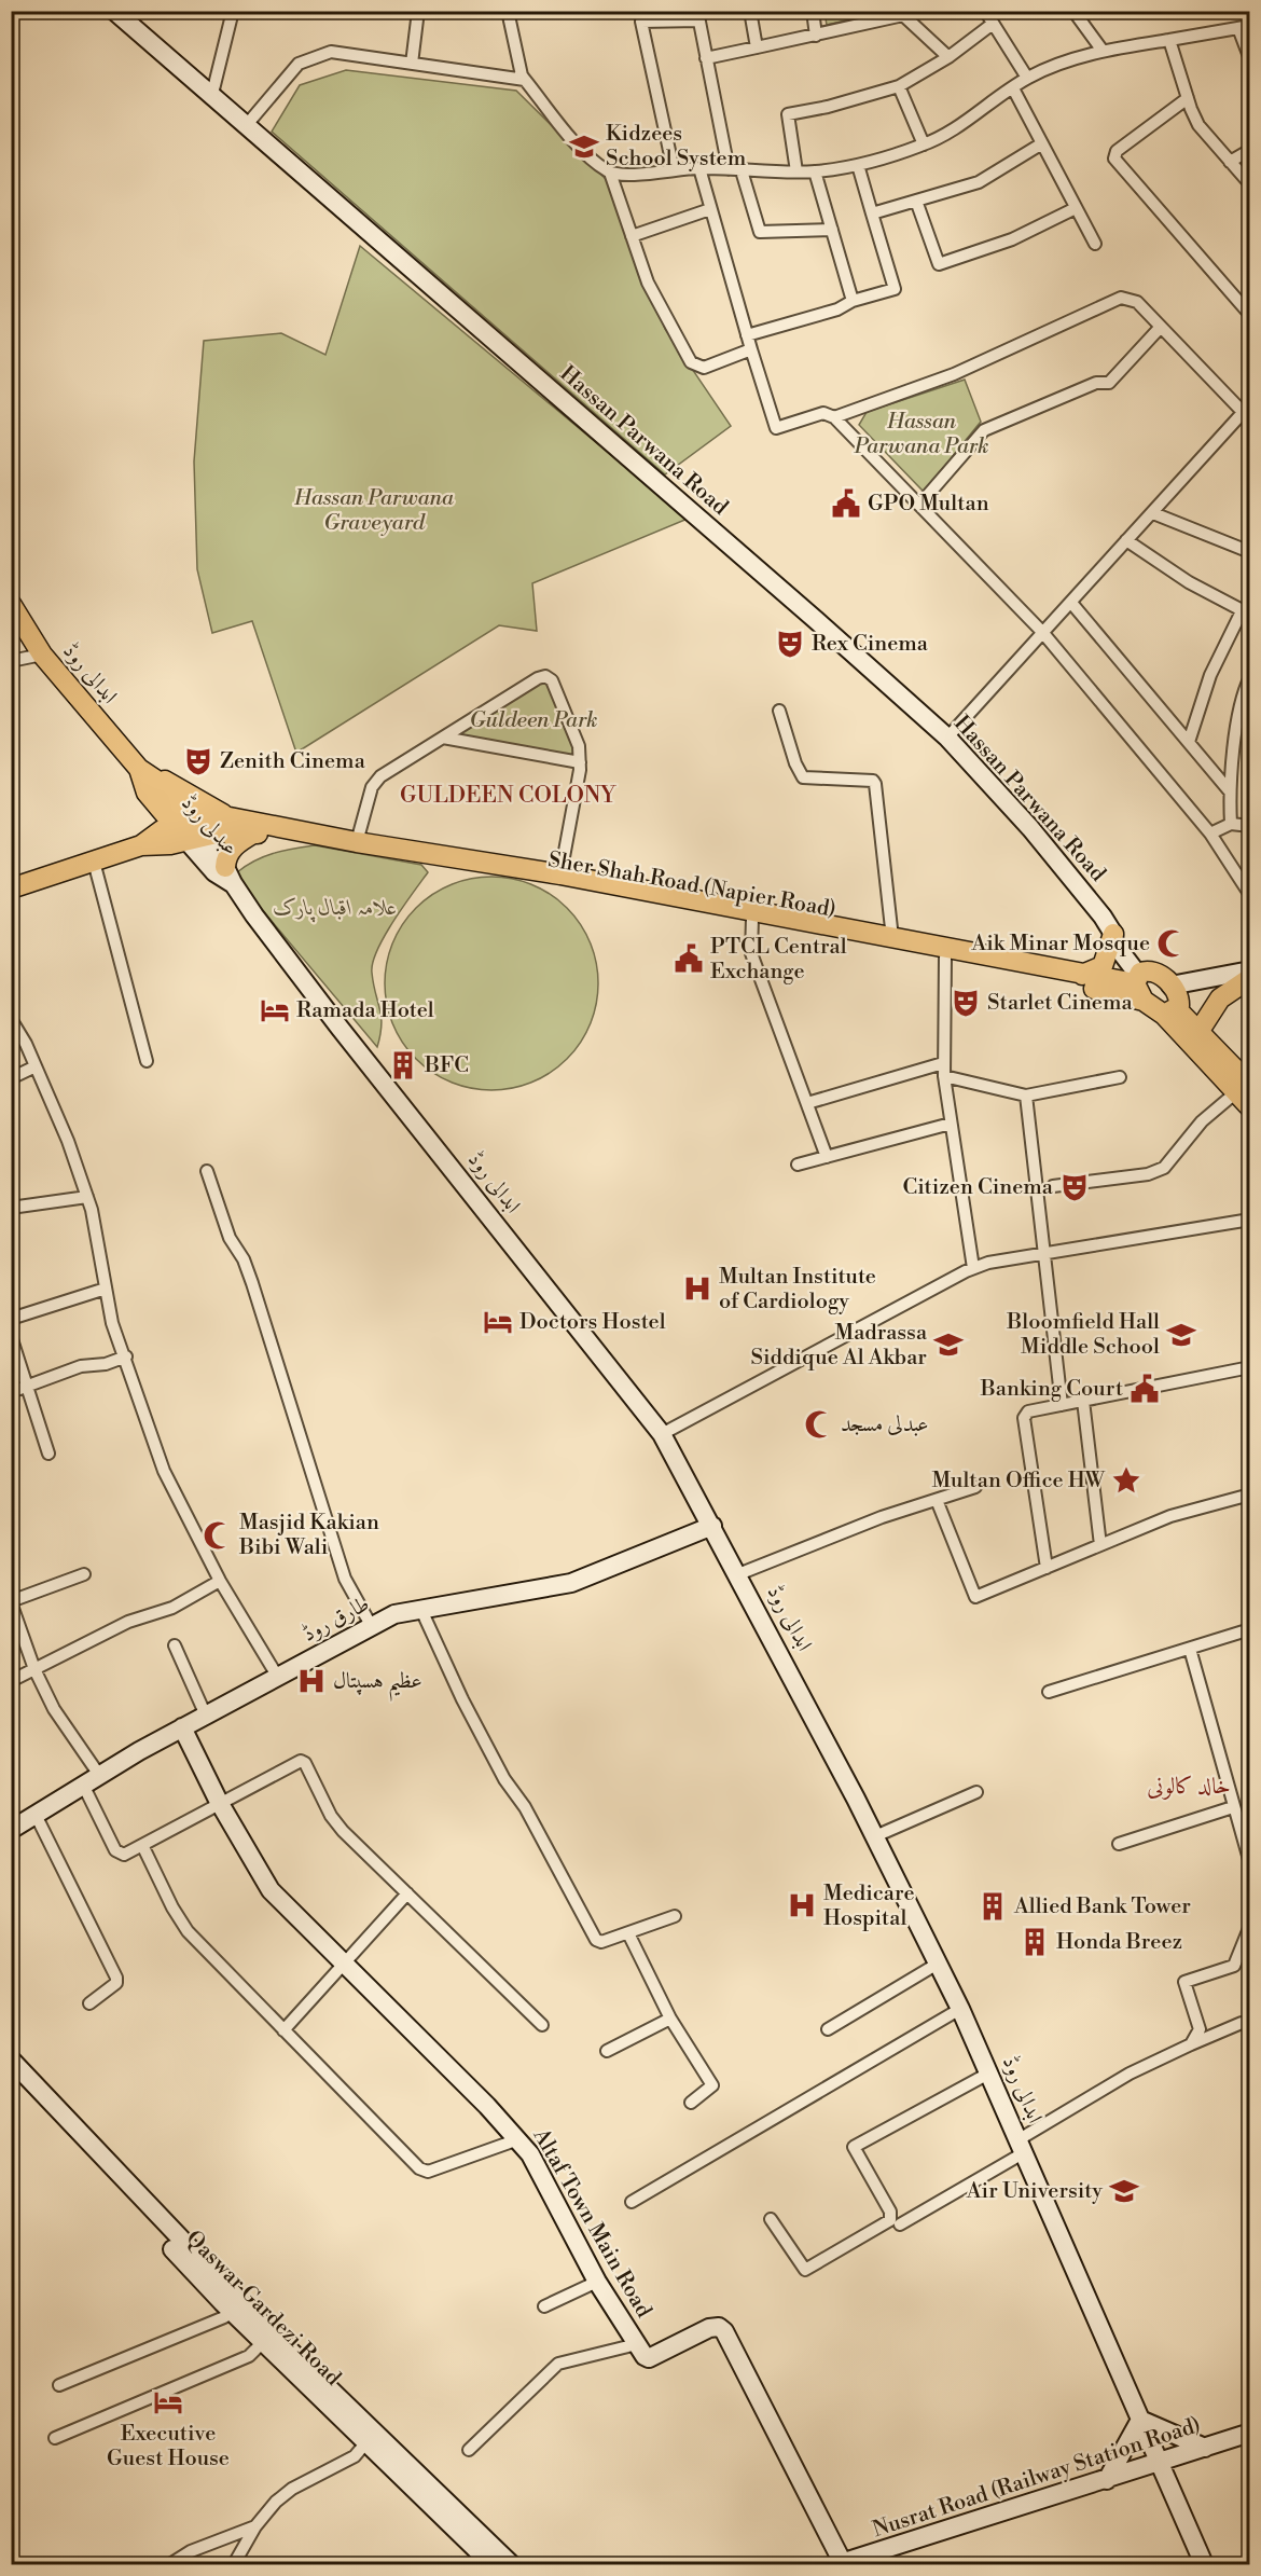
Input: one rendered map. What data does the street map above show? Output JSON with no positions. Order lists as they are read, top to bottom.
{
  "streets": {
    "main road": [
      "Hassan Parwana Road",
      "ابدالی روڈ",
      "عبدلی روڈ",
      "Sher Shah Road (Napier Road)",
      "طارق روڈ",
      "Altaf Town Main Road",
      "Qaswar Gardezi Road",
      "Nusrat Road (Railway Station Road)"
    ]
  },
  "crossings": [
    ["ابدالی روڈ", "عبدلی روڈ"],
    ["ابدالی روڈ", "طارق روڈ"],
    ["ابدالی روڈ", "Nusrat Road (Railway Station Road)"],
    ["طارق روڈ", "Altaf Town Main Road"],
    ["Altaf Town Main Road", "Nusrat Road (Railway Station Road)"]
  ],
  "districts": ["GULDEEN COLONY", "خالد کالونی"],
  "parks": [
    "Hassan Parwana Park",
    "Hassan Parwana Graveyard",
    "Guldeen Park",
    "علامہ اقبال پارک"
  ],
  "places": {
    "school or university": [
      "Kidzees School System",
      "Bloomfield Hall Middle School",
      "Madrassa Siddique Al Akbar",
      "Air University"
    ],
    "public building": ["GPO Multan", "PTCL Central Exchange", "Banking Court"],
    "theatre": [
      "Rex Cinema",
      "Zenith Cinema",
      "Starlet Cinema",
      "Citizen Cinema"
    ],
    "mosque": ["Aik Minar Mosque", "عبدلی مسجد", "Masjid Kakian Bibi Wali"],
    "hotel": ["Ramada Hotel", "Doctors Hostel", "Executive Guest House"],
    "building": ["BFC", "Allied Bank Tower", "Honda Breez"],
    "hospital": ["Multan Institute of Cardiology", "عظیم ہسپتال", "Medicare Hospital"],
    "place": ["Multan Office HW"]
  }
}
